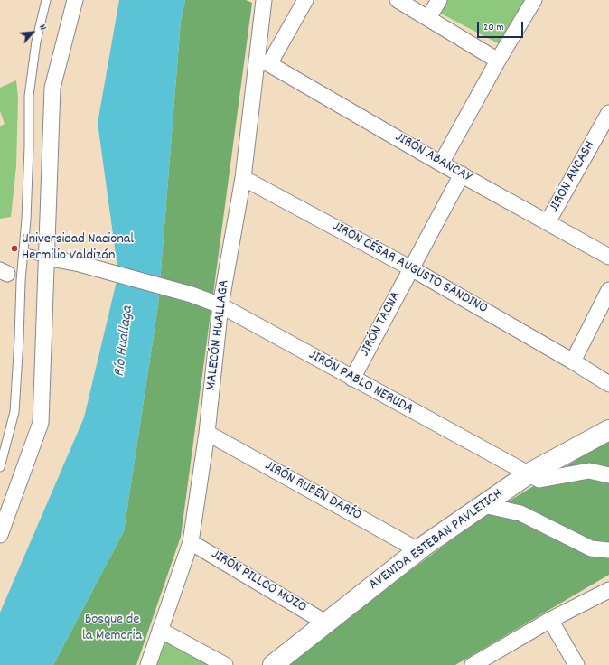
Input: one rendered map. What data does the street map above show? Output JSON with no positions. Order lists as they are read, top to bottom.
{
  "streets": {
    "main road": ["AVENIDA ESTEBAN PAVLETICH"],
    "street": [
      "JIRÓN ABANCAY",
      "JIRÓN ANCASH",
      "JIRÓN CÉSAR AUGUSTO SANDINO",
      "JIRÓN TACNA",
      "MALECÓN HUALLAGA",
      "JIRÓN PABLO NERUDA",
      "JIRÓN RUBÉN DARÍO",
      "JIRÓN PILLCO MOZO"
    ]
  },
  "crossings": [
    ["JIRÓN ABANCAY", "JIRÓN ANCASH"],
    ["JIRÓN ABANCAY", "JIRÓN TACNA"],
    ["JIRÓN ABANCAY", "MALECÓN HUALLAGA"],
    ["JIRÓN CÉSAR AUGUSTO SANDINO", "JIRÓN TACNA"],
    ["JIRÓN CÉSAR AUGUSTO SANDINO", "MALECÓN HUALLAGA"],
    ["JIRÓN TACNA", "JIRÓN PABLO NERUDA"],
    ["MALECÓN HUALLAGA", "JIRÓN PABLO NERUDA"],
    ["MALECÓN HUALLAGA", "JIRÓN RUBÉN DARÍO"],
    ["MALECÓN HUALLAGA", "JIRÓN PILLCO MOZO"],
    ["JIRÓN PABLO NERUDA", "AVENIDA ESTEBAN PAVLETICH"],
    ["JIRÓN RUBÉN DARÍO", "AVENIDA ESTEBAN PAVLETICH"],
    ["AVENIDA ESTEBAN PAVLETICH", "JIRÓN PILLCO MOZO"]
  ],
  "water": ["Río Huallaga"],
  "parks": ["Bosque de la Memoria"],
  "places": ["Universidad Nacional Hermilio Valdizán"],
  "scale_bar": "20 m",
  "north": "top right"
}
